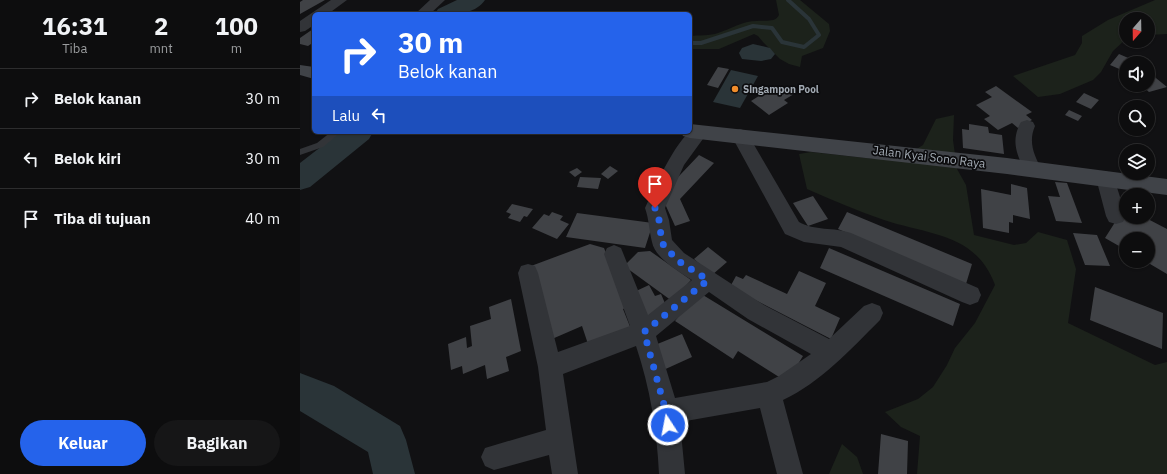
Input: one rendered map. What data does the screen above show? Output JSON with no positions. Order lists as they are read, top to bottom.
{
  "streets": {
    "street": ["Jalan Kyai Sono Raya"]
  },
  "places": ["Singampon Pool"],
  "north": "bottom",
  "page": {
    "eta": [
      "16:31",
      "Tiba",
      "2",
      "mnt",
      "100",
      "m"
    ],
    "map_buttons": ["+", "−"],
    "turn": ["30 m", "Belok kanan"],
    "list": [
      {
        "name": "Belok kanan",
        "value": "30 m"
      },
      {
        "name": "Belok kiri",
        "value": "30 m"
      },
      {
        "name": "Tiba di tujuan",
        "value": "40 m"
      }
    ],
    "then": "Lalu",
    "buttons": ["Keluar", "Bagikan"]
  }
}
